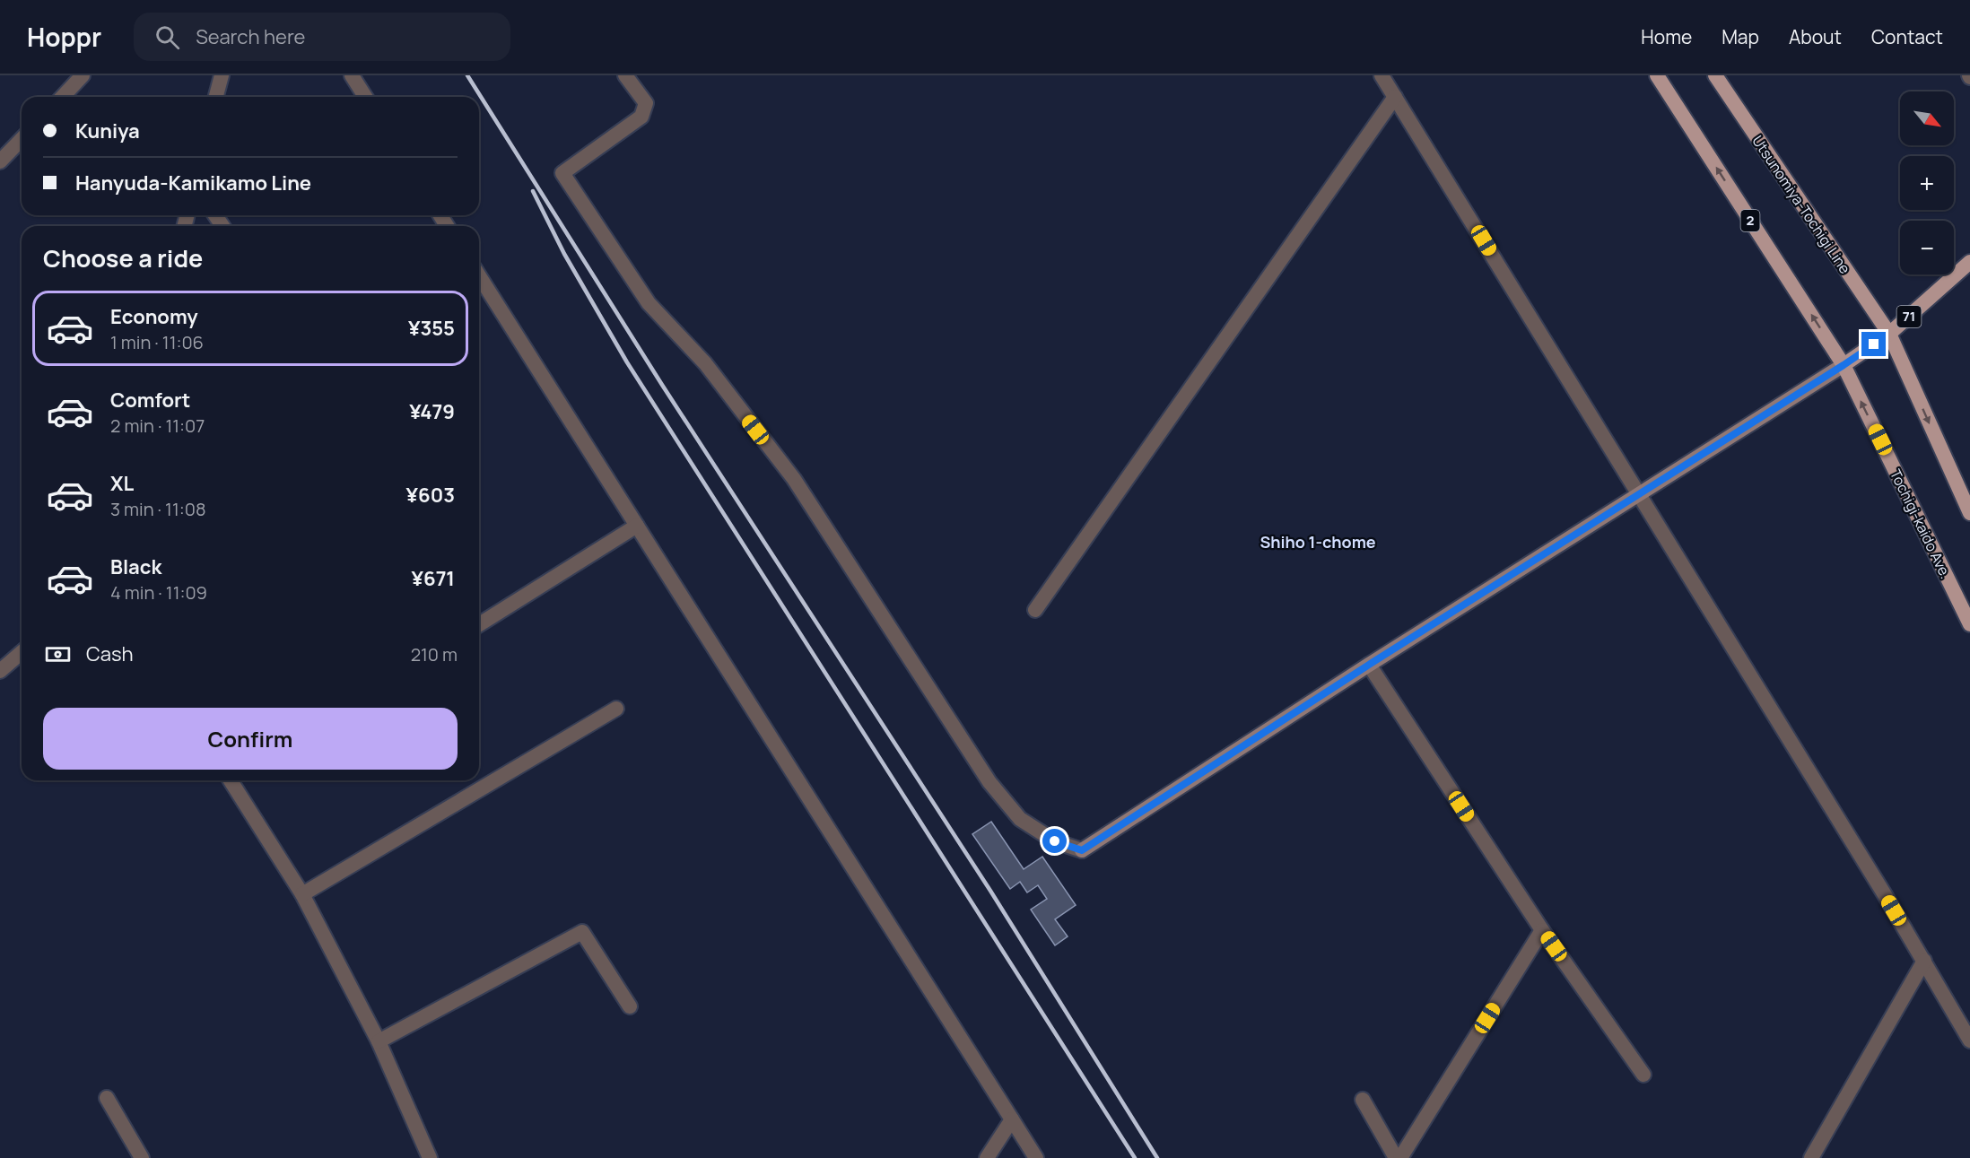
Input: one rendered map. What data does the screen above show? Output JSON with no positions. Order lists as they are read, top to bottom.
{
  "streets": {
    "main road": [
      "Utsunomiya-Tochigi Line",
      "2",
      "71",
      "Tochigi-kaido Ave."
    ]
  },
  "crossings": [
    ["Utsunomiya-Tochigi Line", "71"],
    ["2", "71"],
    ["2", "Tochigi-kaido Ave."],
    ["71", "Tochigi-kaido Ave."]
  ],
  "districts": ["Shiho 1-chome"],
  "north": "bottom right",
  "page": {
    "header": "Hoppr",
    "search": "Search here",
    "nav": [
      "Home",
      "Map",
      "About",
      "Contact"
    ],
    "map_buttons": ["+", "−"],
    "banner": ["Kuniya", "Hanyuda-Kamikamo Line"],
    "heading": "Choose a ride",
    "list": [
      {
        "name": "Economy",
        "note": "1 min · 11:06",
        "value": "¥355"
      },
      {
        "name": "Comfort",
        "note": "2 min · 11:07",
        "value": "¥479"
      },
      {
        "name": "XL",
        "note": "3 min · 11:08",
        "value": "¥603"
      },
      {
        "name": "Black",
        "note": "4 min · 11:09",
        "value": "¥671"
      }
    ],
    "pay": ["Cash", "210 m"],
    "buttons": "Confirm"
  }
}
